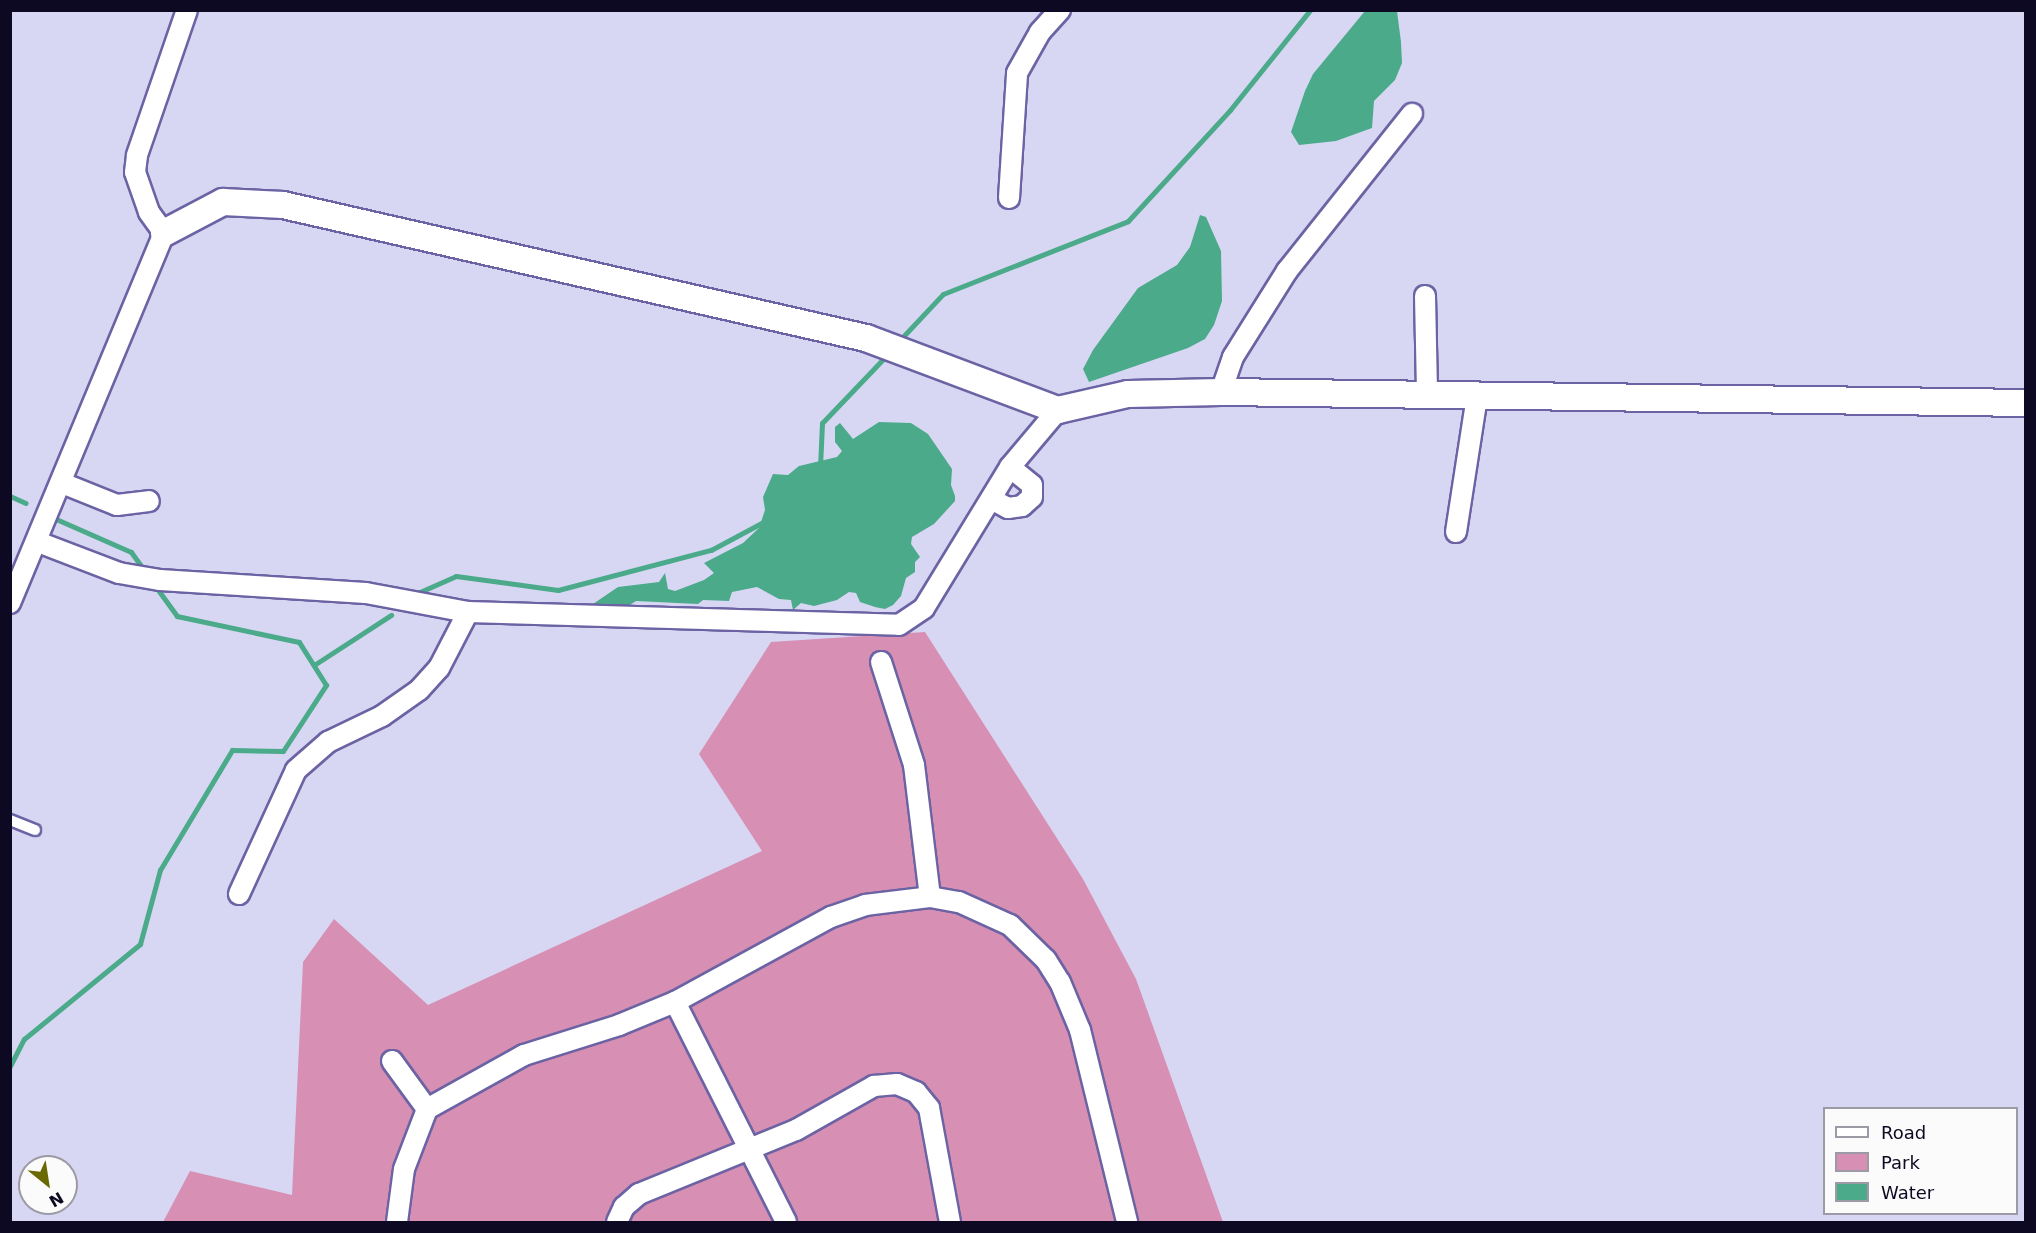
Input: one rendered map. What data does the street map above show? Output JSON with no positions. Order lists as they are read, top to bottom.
{
  "legend": ["Road", "Park", "Water"],
  "north": "bottom right"
}
